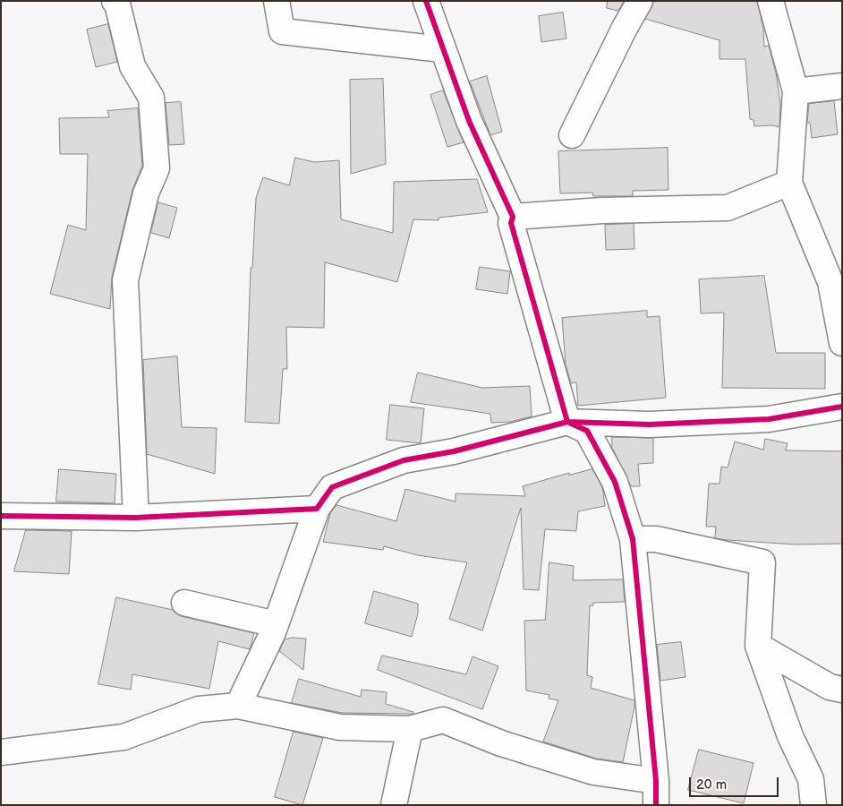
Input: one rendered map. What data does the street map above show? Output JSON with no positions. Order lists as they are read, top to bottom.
{
  "scale_bar": "20 m"
}
